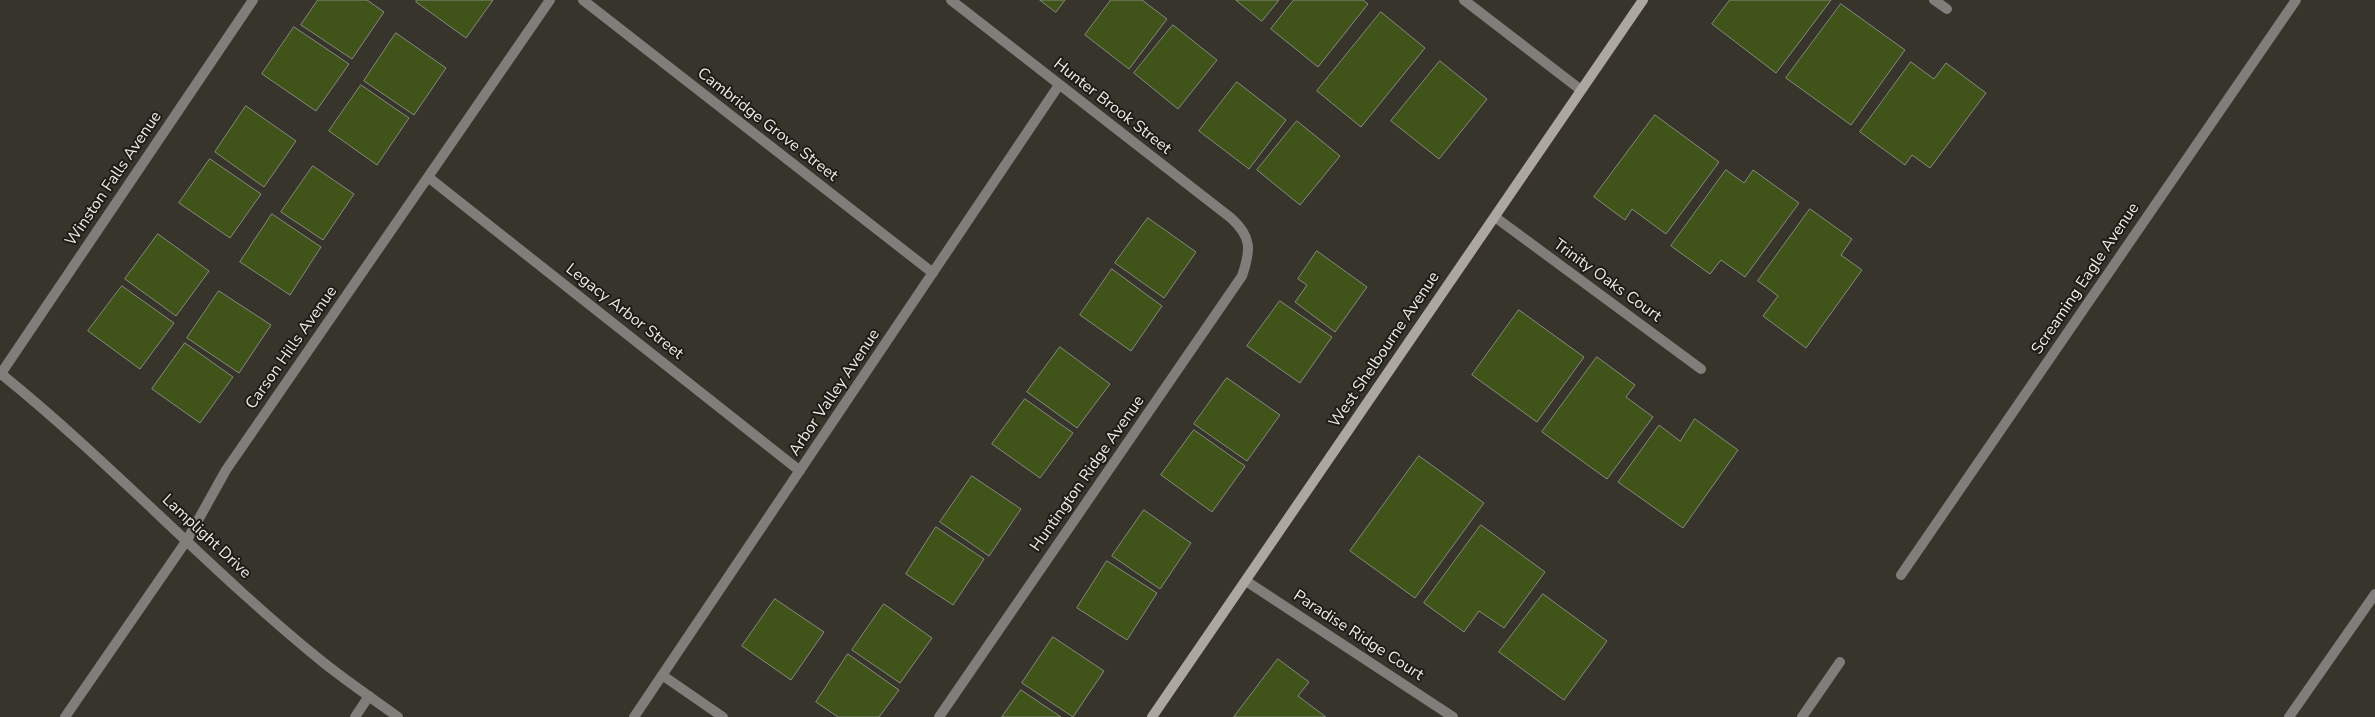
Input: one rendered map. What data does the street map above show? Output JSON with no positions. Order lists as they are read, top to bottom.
{
  "streets": {
    "street": [
      "Hunter Brook Street",
      "Cambridge Grove Street",
      "Winston Falls Avenue",
      "Screaming Eagle Avenue",
      "Trinity Oaks Court",
      "Legacy Arbor Street",
      "Carson Hills Avenue",
      "West Shelbourne Avenue",
      "Arbor Valley Avenue",
      "Huntington Ridge Avenue",
      "Lamplight Drive",
      "Paradise Ridge Court"
    ]
  },
  "crossings": [
    ["Hunter Brook Street", "Arbor Valley Avenue"],
    ["Hunter Brook Street", "Huntington Ridge Avenue"],
    ["Cambridge Grove Street", "Arbor Valley Avenue"],
    ["Winston Falls Avenue", "Lamplight Drive"],
    ["Trinity Oaks Court", "West Shelbourne Avenue"],
    ["Legacy Arbor Street", "Carson Hills Avenue"],
    ["Legacy Arbor Street", "Arbor Valley Avenue"],
    ["Carson Hills Avenue", "Lamplight Drive"],
    ["West Shelbourne Avenue", "Paradise Ridge Court"]
  ]
}
